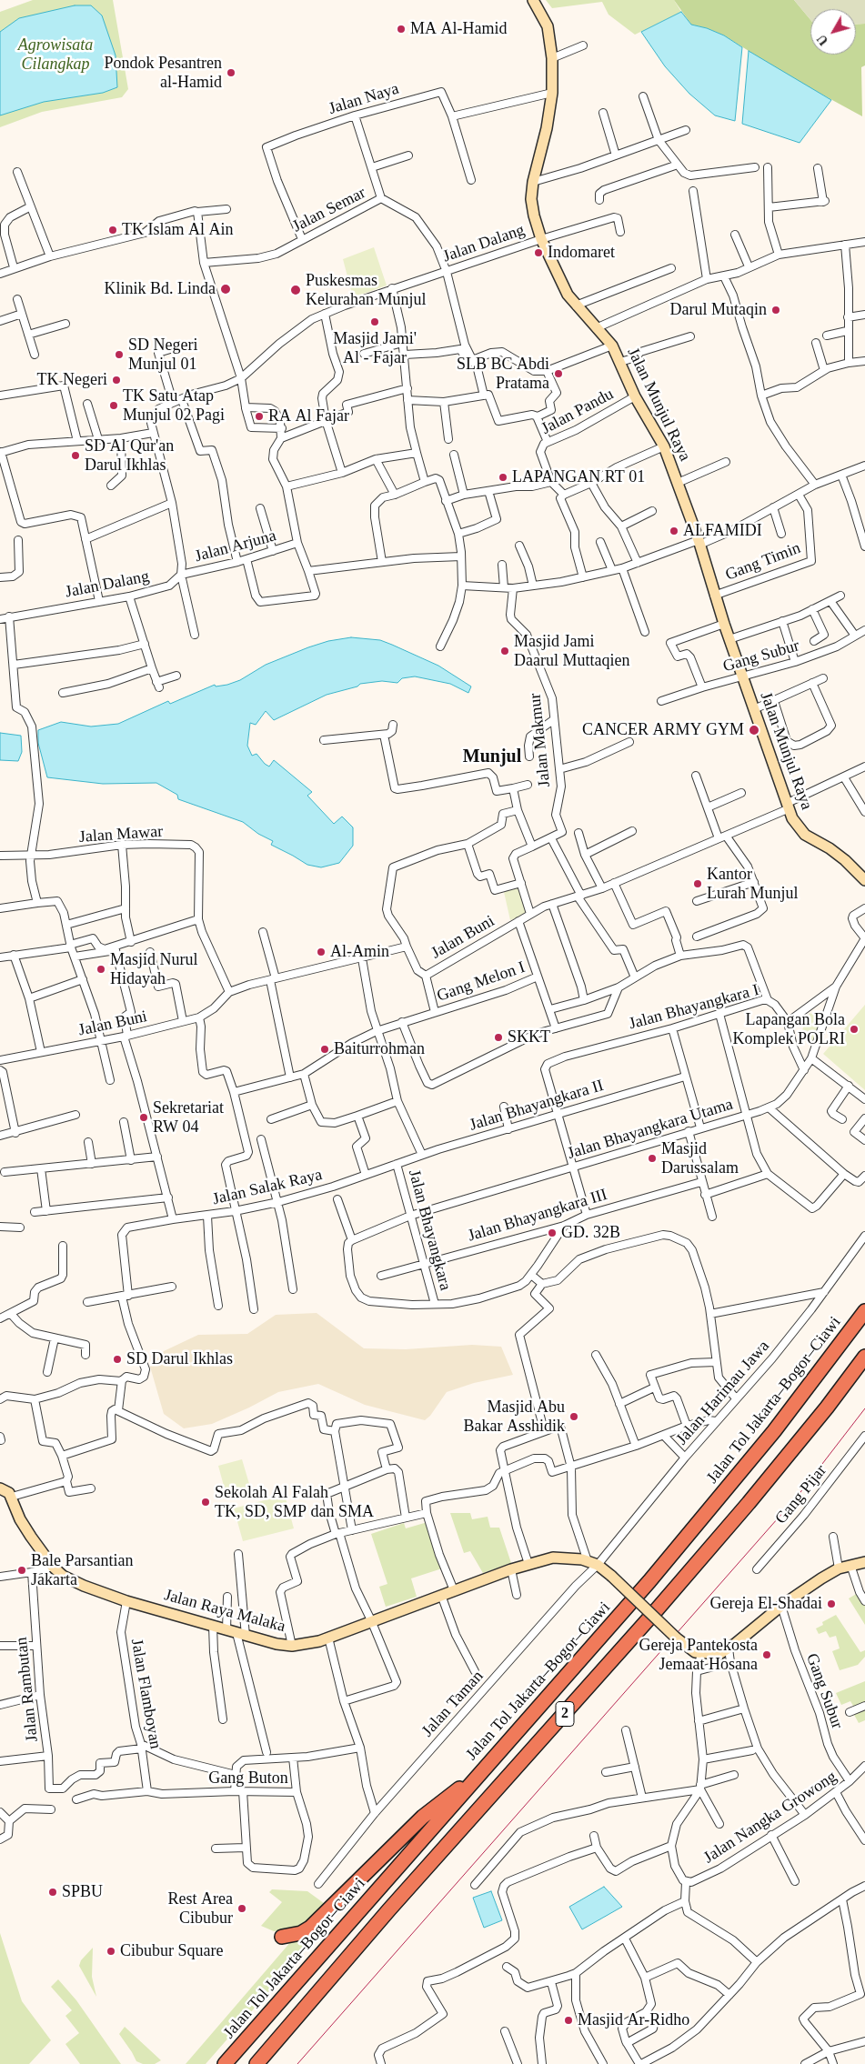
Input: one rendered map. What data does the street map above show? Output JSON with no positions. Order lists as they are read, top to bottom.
{
  "streets": {
    "highway": ["Jalan Tol Jakarta–Bogor–Ciawi", "2"],
    "street": [
      "Jalan Naya",
      "Jalan Semar",
      "Jalan Dalang",
      "Jalan Munjul Raya",
      "Jalan Pandu",
      "Jalan Arjuna",
      "Gang Timin",
      "Gang Subur",
      "Jalan Makmur",
      "Jalan Mawar",
      "Jalan Buni",
      "Gang Melon I",
      "Jalan Bhayangkara I",
      "Jalan Bhayangkara II",
      "Jalan Bhayangkara Utama",
      "Jalan Salak Raya",
      "Jalan Bhayangkara III",
      "Jalan Bhayangkara",
      "Jalan Harimau Jawa",
      "Gang Pijar",
      "Jalan Raya Malaka",
      "Jalan Rambutan",
      "Jalan Flamboyan",
      "Jalan Taman",
      "Gang Buton",
      "Jalan Nangka Growong"
    ]
  },
  "crossings": [
    ["Jalan Naya", "Jalan Semar"],
    ["Jalan Dalang", "Jalan Munjul Raya"],
    ["Jalan Dalang", "Jalan Arjuna"],
    ["Jalan Munjul Raya", "Jalan Pandu"],
    ["Jalan Munjul Raya", "Gang Timin"],
    ["Jalan Munjul Raya", "Gang Subur"],
    ["Jalan Munjul Raya", "Jalan Buni"],
    ["Gang Subur", "Jalan Nangka Growong"],
    ["Jalan Mawar", "Jalan Buni"],
    ["Jalan Bhayangkara I", "Jalan Bhayangkara II"],
    ["Jalan Bhayangkara II", "Jalan Salak Raya"],
    ["Jalan Bhayangkara II", "Jalan Bhayangkara"],
    ["Jalan Bhayangkara Utama", "Jalan Bhayangkara"],
    ["Jalan Salak Raya", "Jalan Bhayangkara"],
    ["Jalan Bhayangkara III", "Jalan Bhayangkara"],
    ["Jalan Harimau Jawa", "Jalan Raya Malaka"],
    ["Jalan Harimau Jawa", "Jalan Taman"],
    ["Jalan Raya Malaka", "Jalan Flamboyan"],
    ["Jalan Raya Malaka", "Jalan Taman"],
    ["Jalan Rambutan", "Jalan Flamboyan"],
    ["Jalan Flamboyan", "Gang Buton"]
  ],
  "districts": ["Munjul"],
  "parks": ["Agrowisata Cilangkap"],
  "places": [
    "MA Al-Hamid",
    "Pondok Pesantren al-Hamid",
    "TK Islam Al Ain",
    "Indomaret",
    "Klinik Bd. Linda",
    "Puskesmas Kelurahan Munjul",
    "Darul Mutaqin",
    "Masjid Jami' Al - Fajar",
    "SD Negeri Munjul 01",
    "SLB BC Abdi Pratama",
    "TK Negeri",
    "TK Satu Atap Munjul 02 Pagi",
    "RA Al Fajar",
    "SD Al Qur'an Darul Ikhlas",
    "LAPANGAN RT 01",
    "ALFAMIDI",
    "Masjid Jami Daarul Muttaqien",
    "CANCER ARMY GYM",
    "Kantor Lurah Munjul",
    "Al-Amin",
    "Masjid Nurul Hidayah",
    "Lapangan Bola Komplek POLRI",
    "SKKT",
    "Baiturrohman",
    "Sekretariat RW 04",
    "Masjid Darussalam",
    "GD. 32B",
    "SD Darul Ikhlas",
    "Masjid Abu Bakar Asshidik",
    "Sekolah Al Falah TK, SD, SMP dan SMA",
    "Bale Parsantian Jakarta",
    "Gereja El-Shadai",
    "Gereja Pantekosta Jemaat Hosana",
    "SPBU",
    "Rest Area Cibubur",
    "Cibubur Square",
    "Masjid Ar-Ridho"
  ],
  "north": "bottom left"
}
